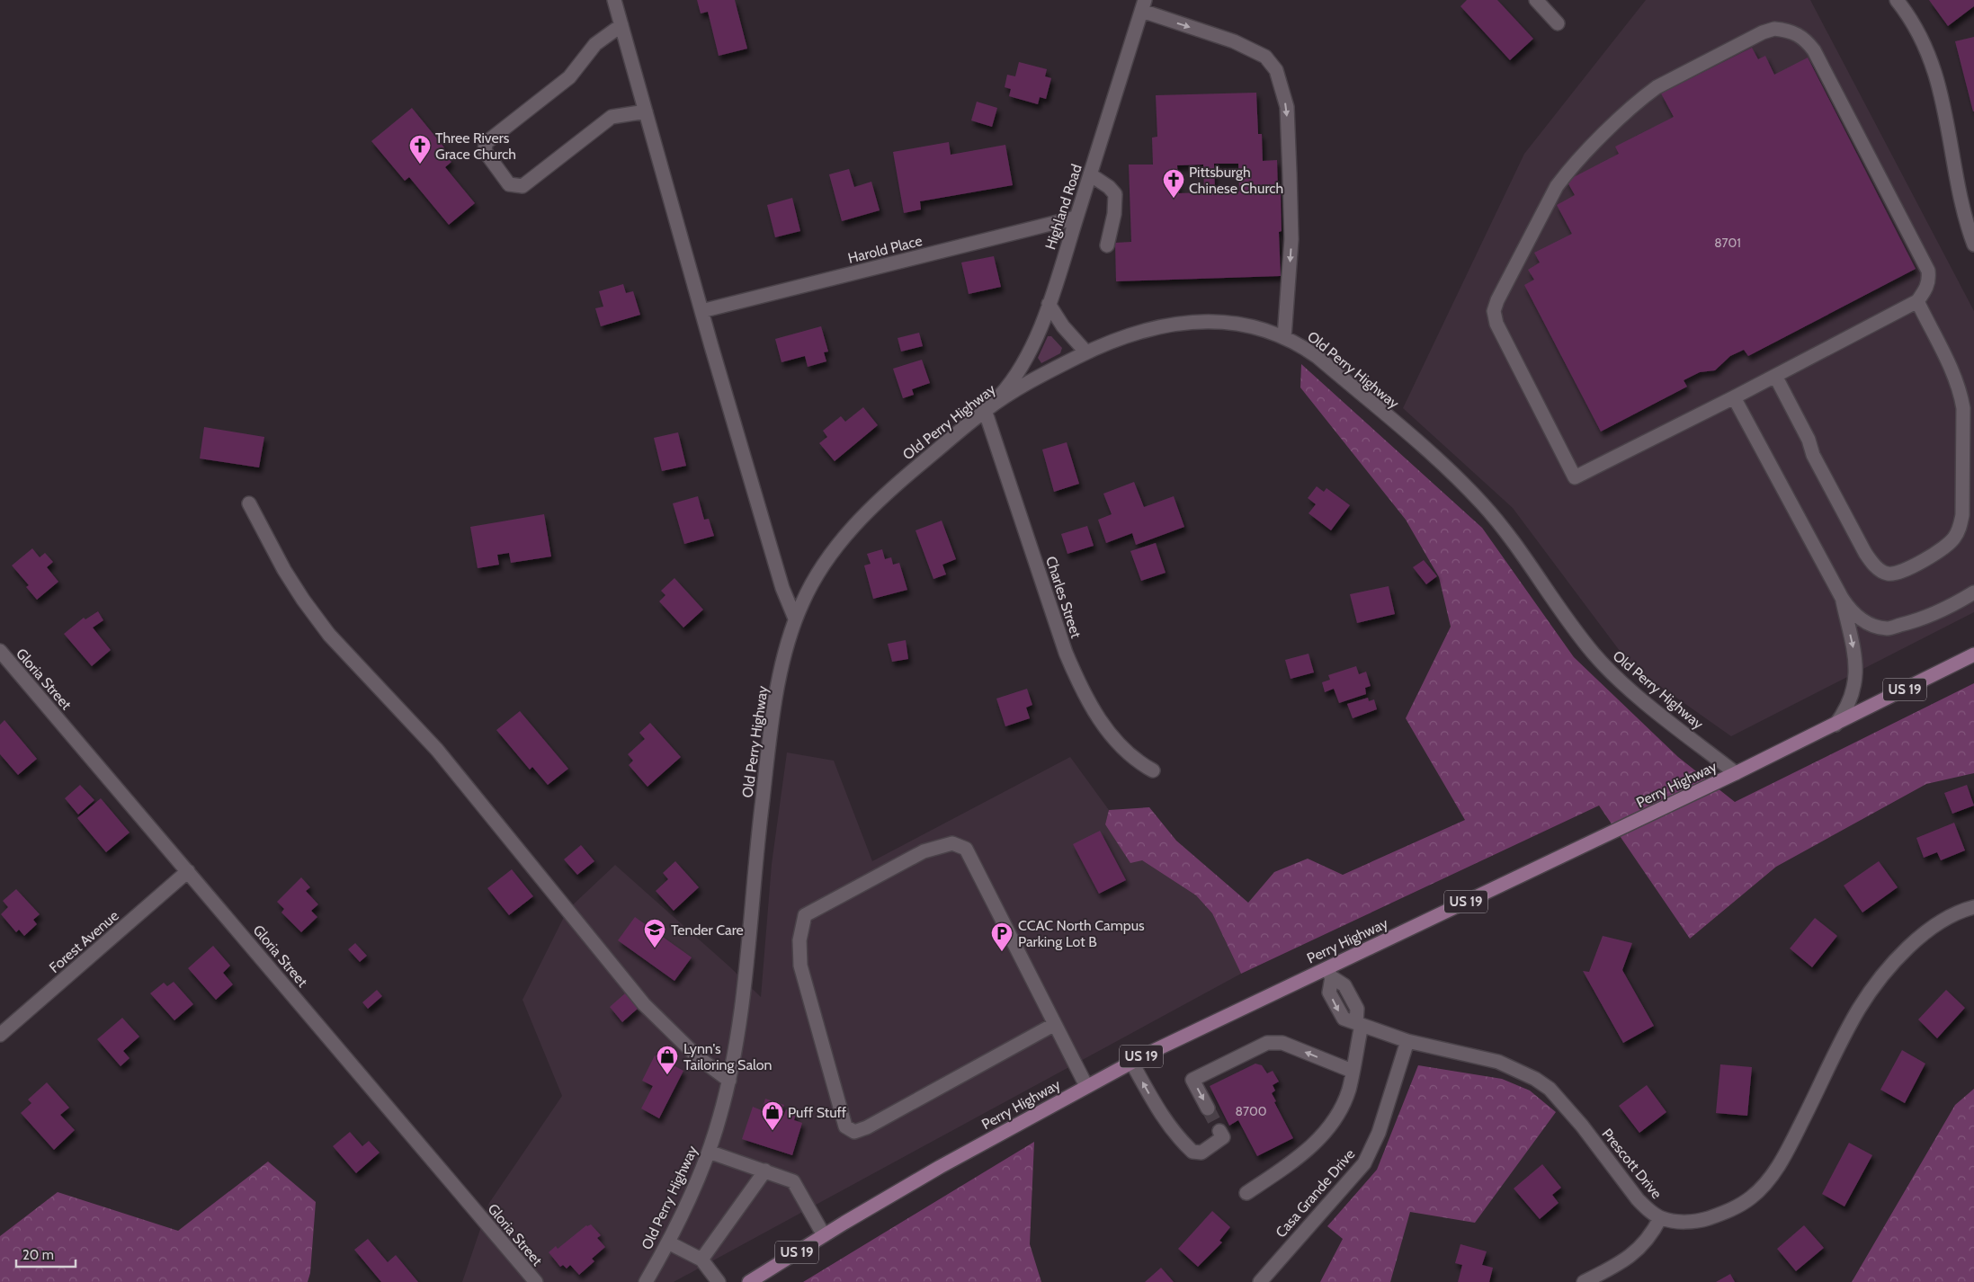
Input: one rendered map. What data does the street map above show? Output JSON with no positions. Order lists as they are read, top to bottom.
{
  "streets": {
    "main road": ["US 19", "Perry Highway"],
    "street": [
      "Highland Road",
      "Harold Place",
      "Old Perry Highway",
      "Charles Street",
      "Gloria Street",
      "Forest Avenue",
      "Prescott Drive",
      "Casa Grande Drive"
    ]
  },
  "crossings": [
    ["Highland Road", "Harold Place"],
    ["Highland Road", "Old Perry Highway"],
    ["Highland Road", "Charles Street"],
    ["Old Perry Highway", "Charles Street"],
    ["Old Perry Highway", "Perry Highway"],
    ["Gloria Street", "Forest Avenue"],
    ["Prescott Drive", "Casa Grande Drive"]
  ],
  "places": {
    "church": ["Three Rivers Grace Church", "Pittsburgh Chinese Church"],
    "school or university": ["Tender Care"],
    "parking": ["CCAC North Campus Parking Lot B"],
    "shop": ["Lynn's Tailoring Salon", "Puff Stuff"]
  },
  "house_numbers": ["8701", "8700"],
  "scale_bar": "20 m"
}
